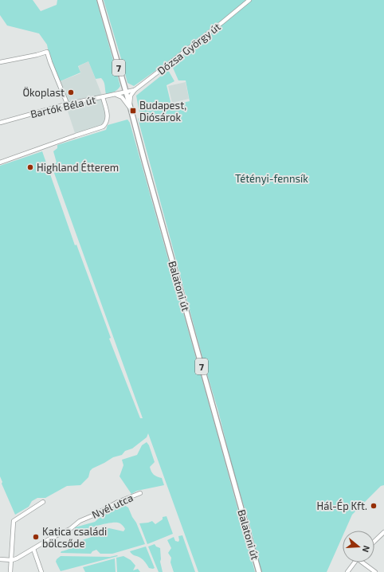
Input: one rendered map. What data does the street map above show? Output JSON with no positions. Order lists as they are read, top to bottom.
{
  "streets": {
    "main road": ["7", "Balatoni út"],
    "street": ["Dózsa György út", "Bartók Béla út", "Nyél utca"]
  },
  "crossings": [
    ["Dózsa György út", "Bartók Béla út"],
    ["Dózsa György út", "Balatoni út"],
    ["Bartók Béla út", "Balatoni út"]
  ],
  "parks": ["Tétényi-fennsík"],
  "places": {
    "other": [
      "Ökoplast",
      "Highland Étterem",
      "Hál-Ép Kft.",
      "Katica családi bölcsőde"
    ],
    "transit": ["Budapest, Diósárok"]
  },
  "north": "right"
}
